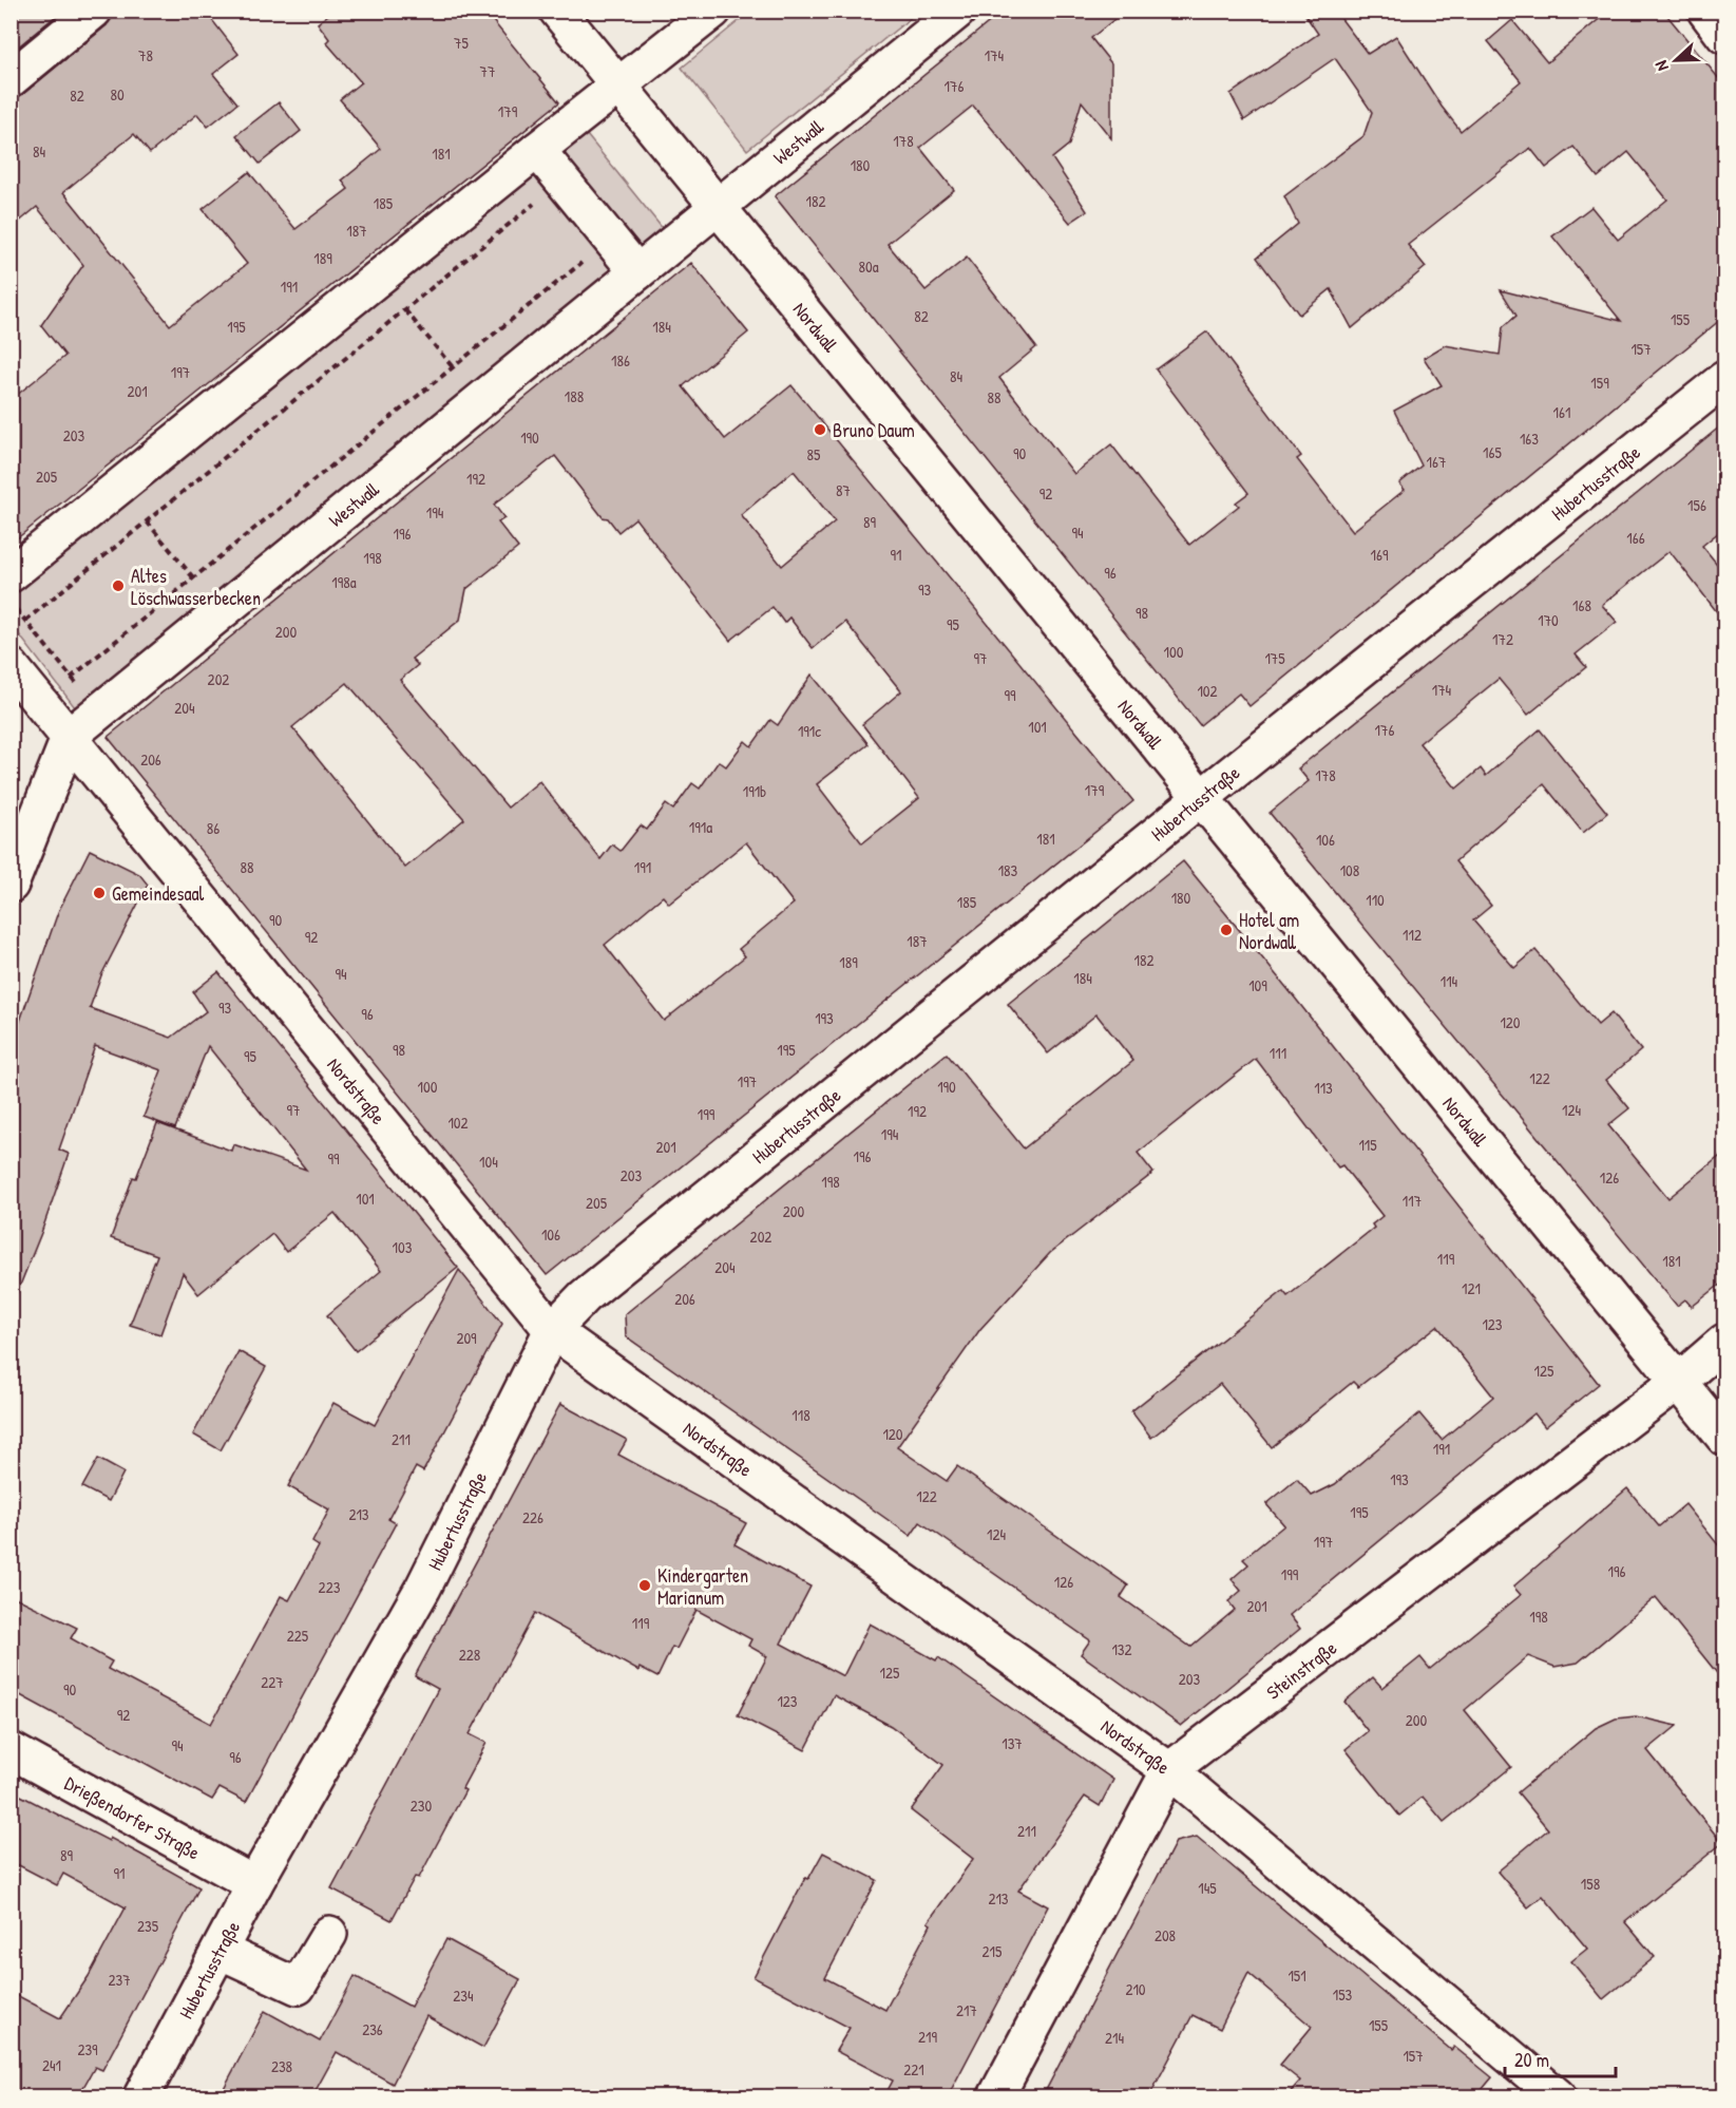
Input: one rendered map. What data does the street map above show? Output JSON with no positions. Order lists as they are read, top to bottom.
{
  "streets": {
    "street": [
      "Westwall",
      "Nordwall",
      "Hubertusstraße",
      "Nordstraße",
      "Steinstraße",
      "Drießendorfer Straße"
    ]
  },
  "crossings": [
    ["Westwall", "Nordwall"],
    ["Westwall", "Nordstraße"],
    ["Nordwall", "Hubertusstraße"],
    ["Nordwall", "Steinstraße"],
    ["Hubertusstraße", "Nordstraße"],
    ["Hubertusstraße", "Drießendorfer Straße"],
    ["Nordstraße", "Steinstraße"]
  ],
  "places": [
    "Bruno Daum",
    "Altes Löschwasserbecken",
    "Gemeindesaal",
    "Hotel am Nordwall",
    "Kindergarten Marianum"
  ],
  "house_numbers": [
    "75",
    "78",
    "174",
    "77",
    "176",
    "80",
    "82",
    "179",
    "178",
    "84",
    "181",
    "180",
    "182",
    "185",
    "187",
    "189",
    "80a",
    "191",
    "82",
    "155",
    "195",
    "184",
    "157",
    "186",
    "197",
    "84",
    "159",
    "201",
    "188",
    "88",
    "161",
    "203",
    "190",
    "163",
    "165",
    "90",
    "85",
    "167",
    "205",
    "192",
    "87",
    "92",
    "156",
    "194",
    "89",
    "94",
    "196",
    "166",
    "91",
    "169",
    "198",
    "96",
    "198a",
    "93",
    "168",
    "98",
    "170",
    "95",
    "200",
    "172",
    "100",
    "97",
    "175",
    "202",
    "174",
    "102",
    "99",
    "204",
    "101",
    "176",
    "191c",
    "206",
    "178",
    "179",
    "191b",
    "191a",
    "86",
    "181",
    "106",
    "88",
    "191",
    "183",
    "108",
    "180",
    "110",
    "185",
    "90",
    "112",
    "92",
    "187",
    "182",
    "189",
    "94",
    "184",
    "114",
    "109",
    "93",
    "96",
    "193",
    "120",
    "98",
    "195",
    "111",
    "95",
    "122",
    "197",
    "100",
    "190",
    "113",
    "97",
    "124",
    "192",
    "199",
    "102",
    "194",
    "115",
    "201",
    "196",
    "99",
    "104",
    "203",
    "126",
    "198",
    "101",
    "117",
    "205",
    "200",
    "106",
    "202",
    "103",
    "119",
    "181",
    "204",
    "121",
    "206",
    "123",
    "209",
    "125",
    "118",
    "120",
    "211",
    "191",
    "193",
    "122",
    "195",
    "213",
    "226",
    "124",
    "197",
    "196",
    "199",
    "126",
    "223",
    "201",
    "198",
    "119",
    "225",
    "132",
    "228",
    "125",
    "203",
    "227",
    "90",
    "123",
    "92",
    "200",
    "137",
    "94",
    "96",
    "230",
    "211",
    "89",
    "91",
    "158",
    "145",
    "213",
    "235",
    "208",
    "215",
    "151",
    "237",
    "210",
    "153",
    "234",
    "217",
    "155",
    "236",
    "219",
    "214",
    "239",
    "157",
    "241",
    "238",
    "221"
  ],
  "scale_bar": "20 m",
  "north": "left"
}
